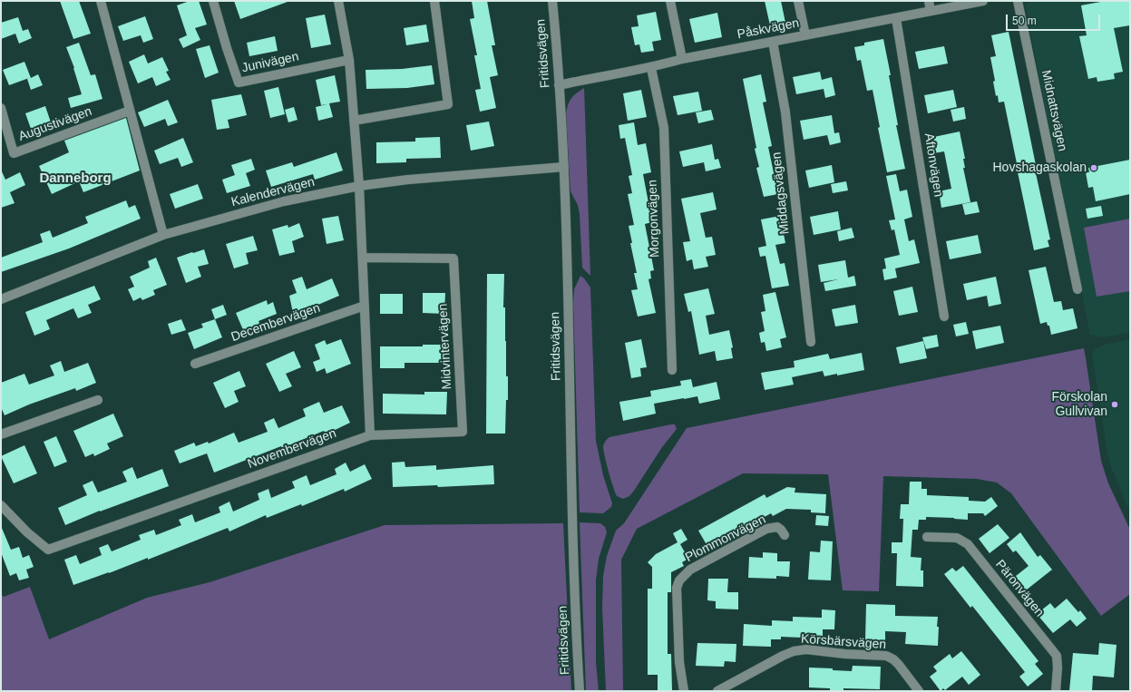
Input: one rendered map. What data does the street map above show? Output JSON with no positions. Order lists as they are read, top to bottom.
{
  "streets": {
    "street": [
      "Påskvägen",
      "Fritidsvägen",
      "Junivägen",
      "Midnattsvägen",
      "Augustivägen",
      "Aftonvägen",
      "Kalendervägen",
      "Middagsvägen",
      "Morgonvägen",
      "Decembervägen",
      "Midvintervägen",
      "Novembervägen",
      "Plommonvägen",
      "Päronvägen",
      "Körsbärsvägen"
    ]
  },
  "crossings": [
    ["Påskvägen", "Fritidsvägen"],
    ["Påskvägen", "Aftonvägen"],
    ["Påskvägen", "Middagsvägen"],
    ["Påskvägen", "Morgonvägen"],
    ["Fritidsvägen", "Kalendervägen"],
    ["Midvintervägen", "Novembervägen"]
  ],
  "districts": ["Danneborg"],
  "places": ["Hovshagaskolan", "Förskolan Gullvivan"],
  "scale_bar": "50 m"
}
